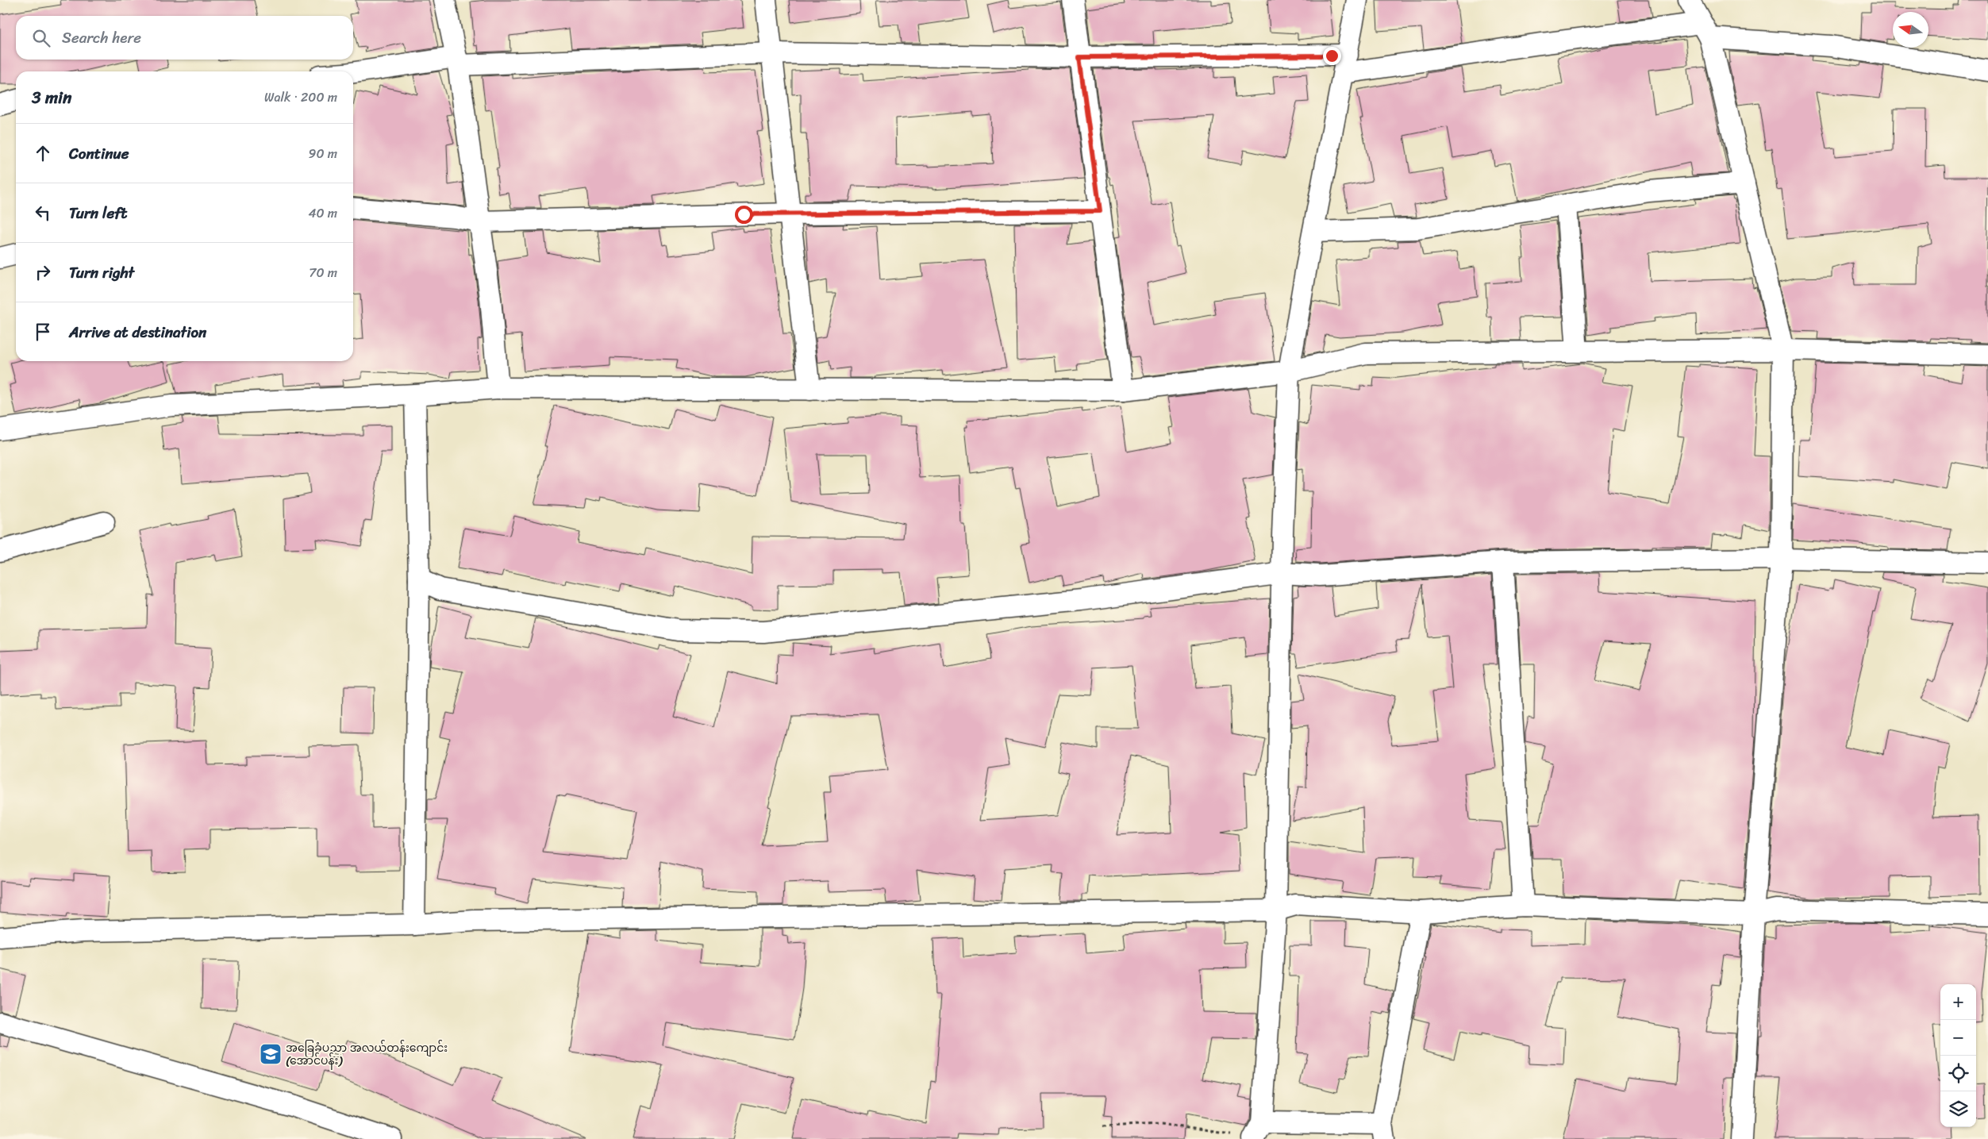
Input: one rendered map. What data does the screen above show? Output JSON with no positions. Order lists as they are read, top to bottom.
{
  "places": {
    "school or university": ["အခြေခံပညာ အလယ်တန်းကျောင်း (အောင်ပန်း)"]
  },
  "north": "left",
  "page": {
    "search": "Search here",
    "heading": ["3 min", "Walk · 200 m"],
    "list": [
      ["Continue", "90 m"],
      ["Turn left", "40 m"],
      ["Turn right", "70 m"],
      "Arrive at destination"
    ],
    "map_buttons": ["+", "−"]
  }
}
